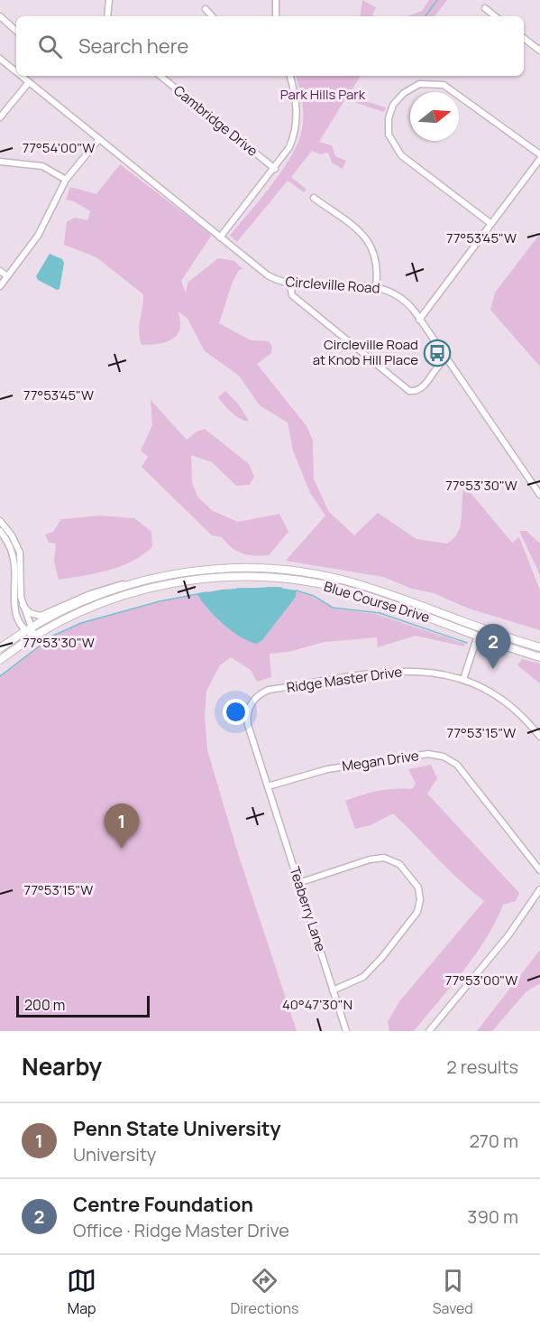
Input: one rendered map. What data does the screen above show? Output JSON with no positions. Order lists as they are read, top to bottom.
{
  "streets": {
    "main road": ["Blue Course Drive"],
    "street": [
      "Cambridge Drive",
      "Circleville Road",
      "Ridge Master Drive",
      "Megan Drive",
      "Teaberry Lane"
    ]
  },
  "crossings": [
    ["Ridge Master Drive", "Megan Drive"],
    ["Ridge Master Drive", "Teaberry Lane"],
    ["Megan Drive", "Teaberry Lane"]
  ],
  "parks": ["Park Hills Park"],
  "places": {
    "bus stop": ["Circleville Road at Knob Hill Place"]
  },
  "scale_bar": "200 m",
  "north": "right",
  "page": {
    "search": "Search here",
    "pins": ["2", "1"],
    "scale": "200 m",
    "heading": ["Nearby", "2 results"],
    "list": [
      {
        "mark": "1",
        "name": "Penn State University",
        "note": "University",
        "value": "270 m"
      },
      {
        "mark": "2",
        "name": "Centre Foundation",
        "note": "Office · Ridge Master Drive",
        "value": "390 m"
      }
    ],
    "nav": ["Map", "Directions", "Saved"]
  },
  "coordinates": [
    "77°54'00\"W",
    "77°53'45\"W",
    "77°53'30\"W",
    "77°53'15\"W",
    "77°53'00\"W",
    "40°47'30\"N"
  ]
}
